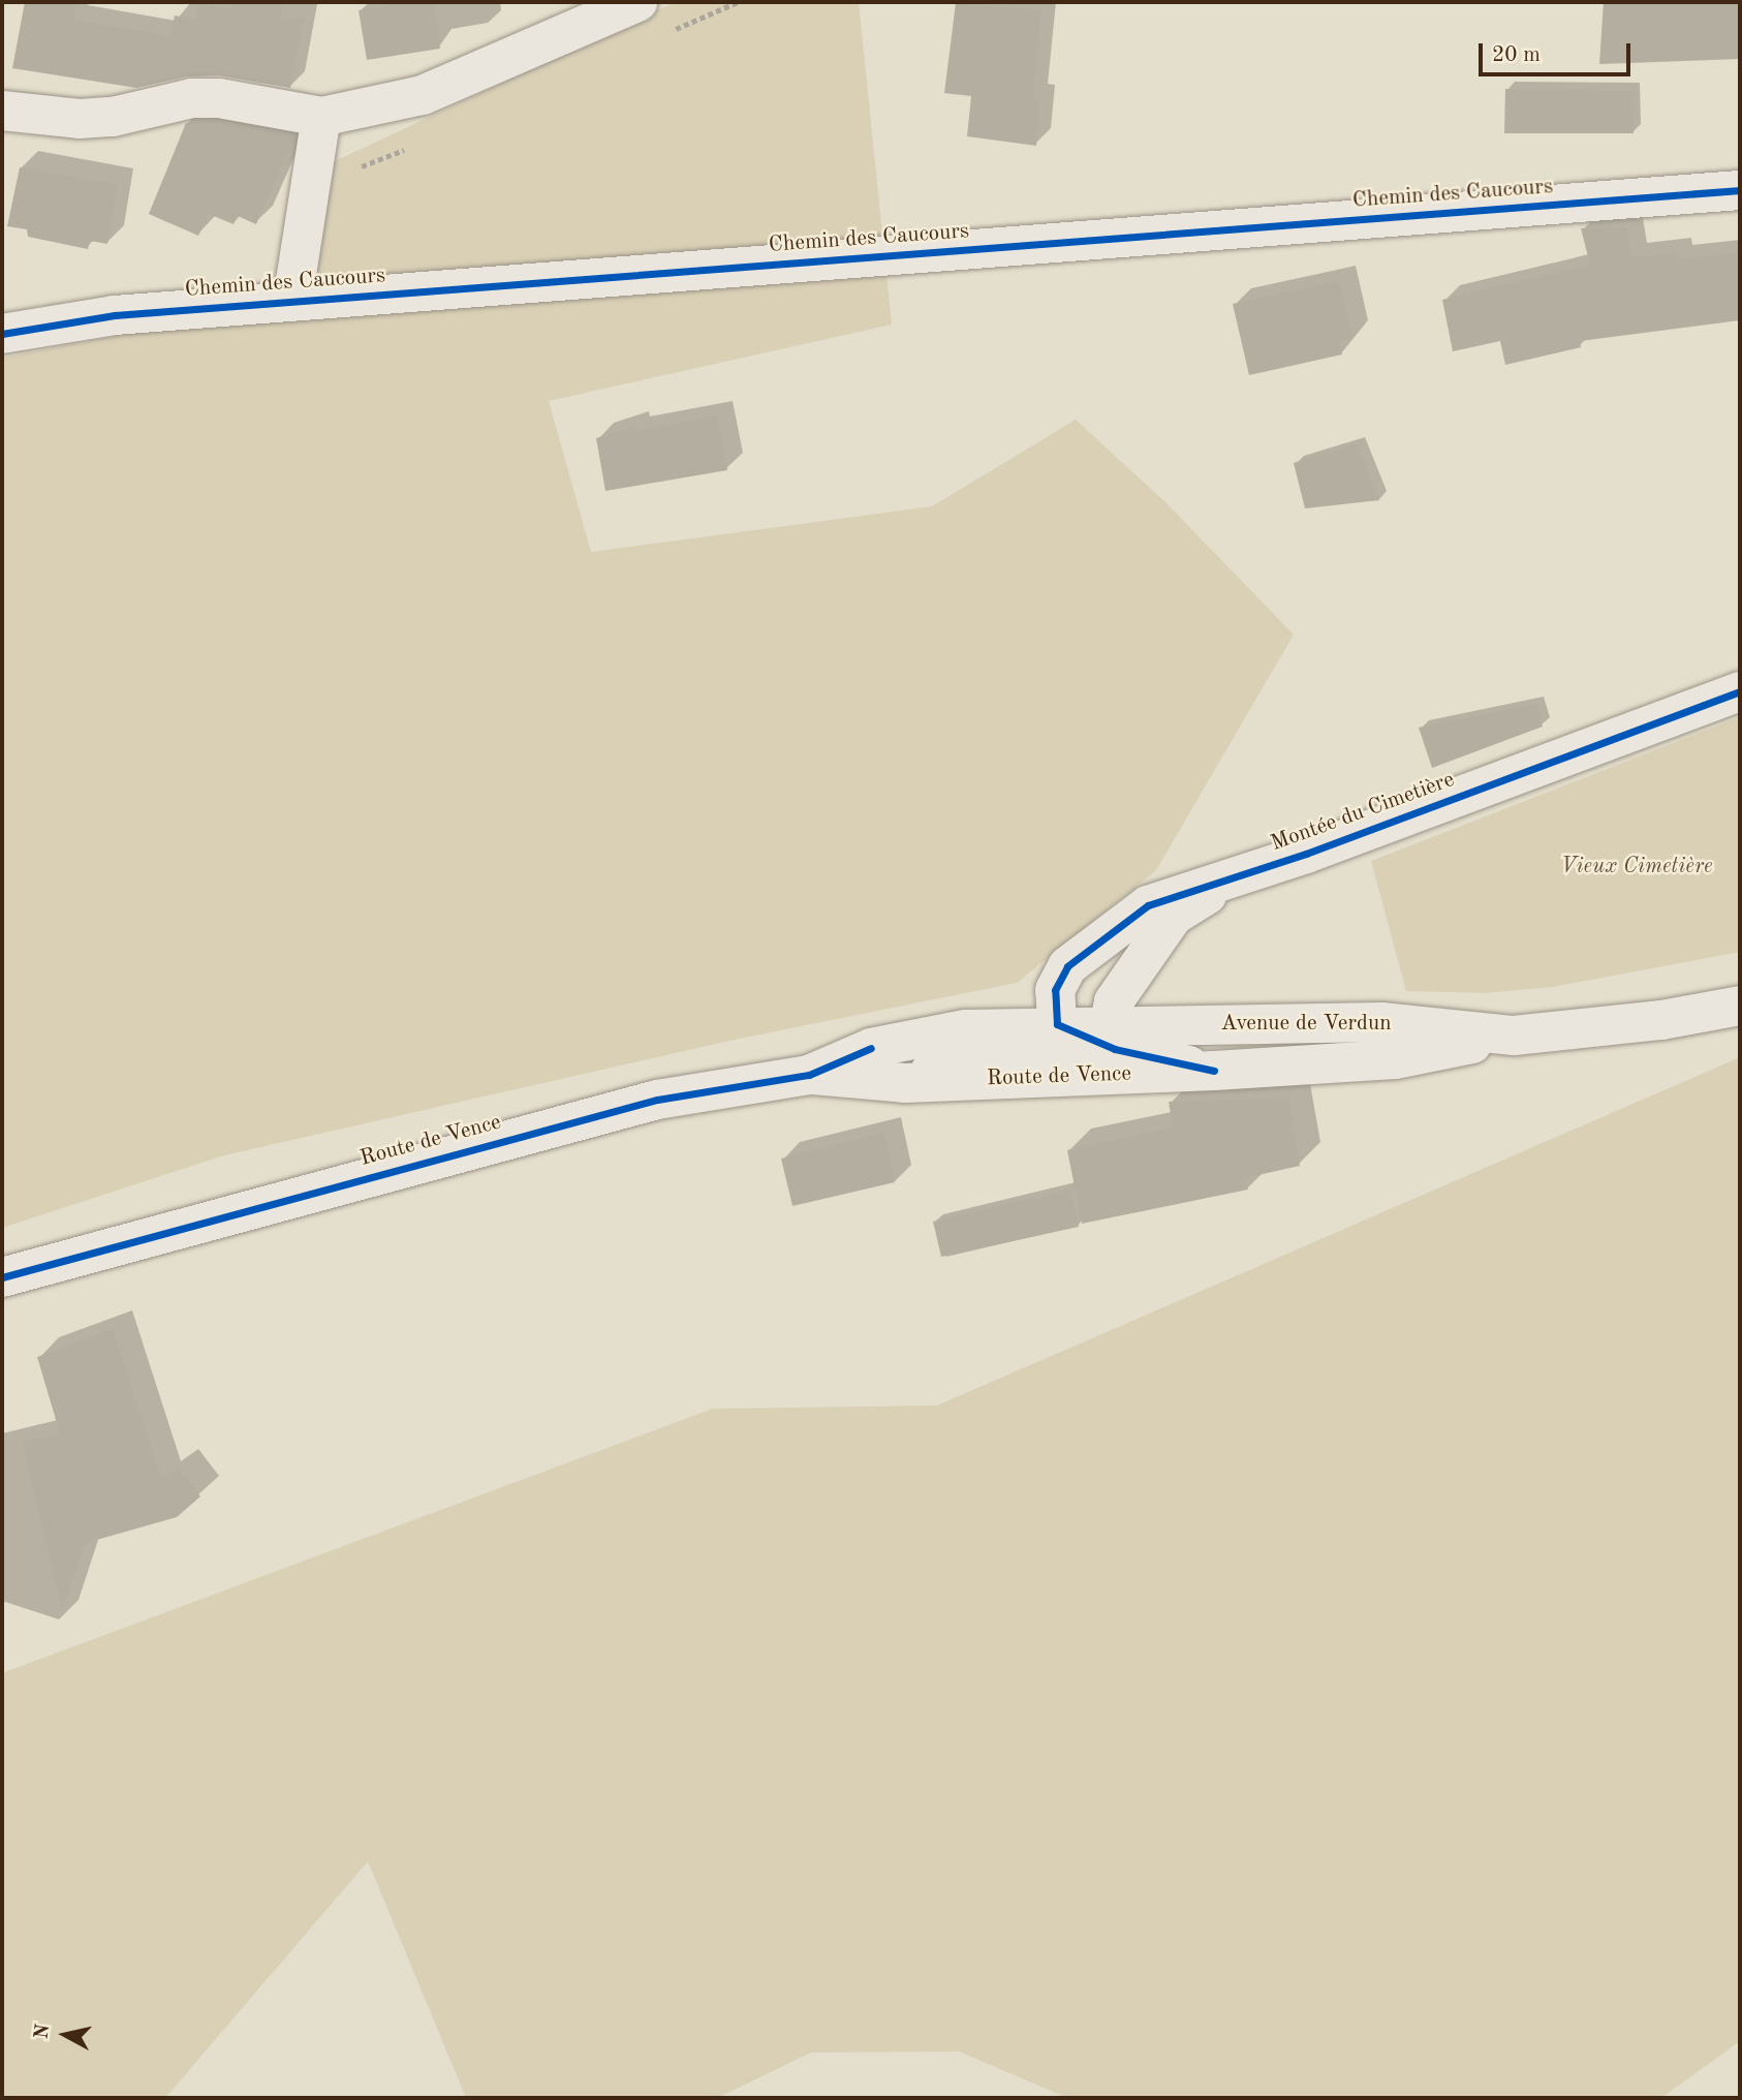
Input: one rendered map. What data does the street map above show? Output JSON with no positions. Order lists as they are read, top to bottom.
{
  "streets": {
    "street": [
      "Chemin des Caucours",
      "Montée du Cimetière",
      "Avenue de Verdun",
      "Route de Vence"
    ]
  },
  "crossings": [
    ["Montée du Cimetière", "Avenue de Verdun"],
    ["Montée du Cimetière", "Route de Vence"],
    ["Avenue de Verdun", "Route de Vence"]
  ],
  "parks": ["Vieux Cimetière"],
  "scale_bar": "20 m",
  "north": "left"
}
